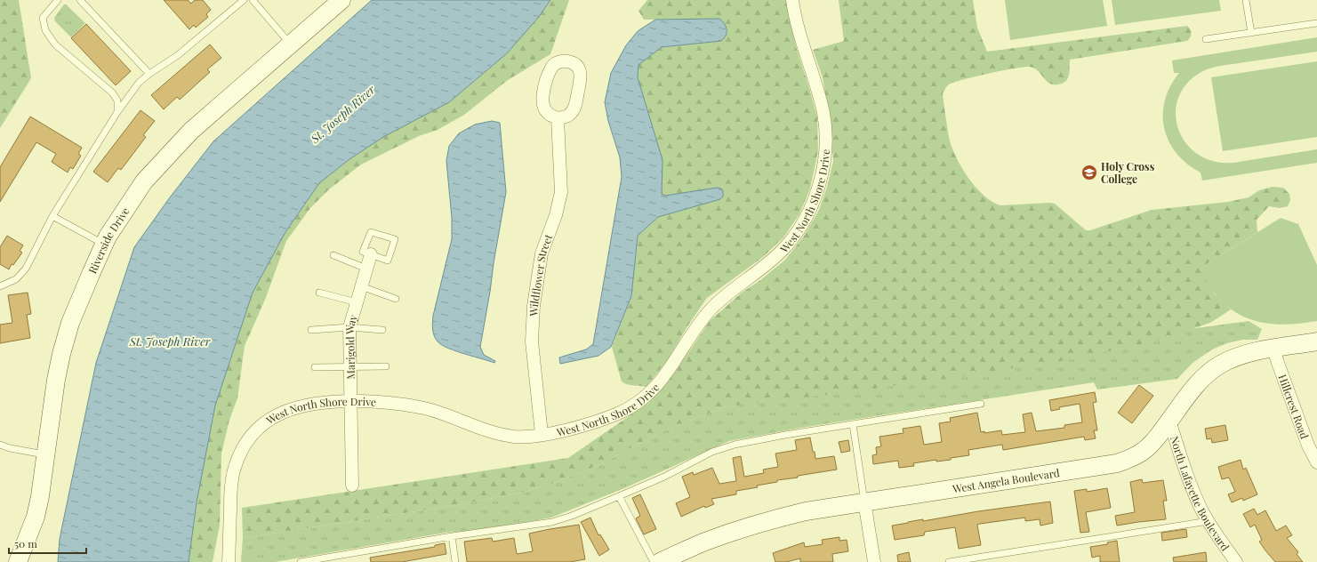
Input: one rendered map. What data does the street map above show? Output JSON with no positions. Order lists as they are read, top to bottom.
{
  "streets": {
    "street": [
      "West North Shore Drive",
      "Riverside Drive",
      "Wildflower Street",
      "Marigold Way",
      "Hillcrest Road",
      "West Angela Boulevard",
      "North Lafayette Boulevard"
    ]
  },
  "crossings": [
    ["West North Shore Drive", "Wildflower Street"],
    ["West North Shore Drive", "Marigold Way"],
    ["Hillcrest Road", "West Angela Boulevard"],
    ["West Angela Boulevard", "North Lafayette Boulevard"]
  ],
  "water": ["St. Joseph River"],
  "places": {
    "school or university": ["Holy Cross College"]
  },
  "scale_bar": "50 m"
}
